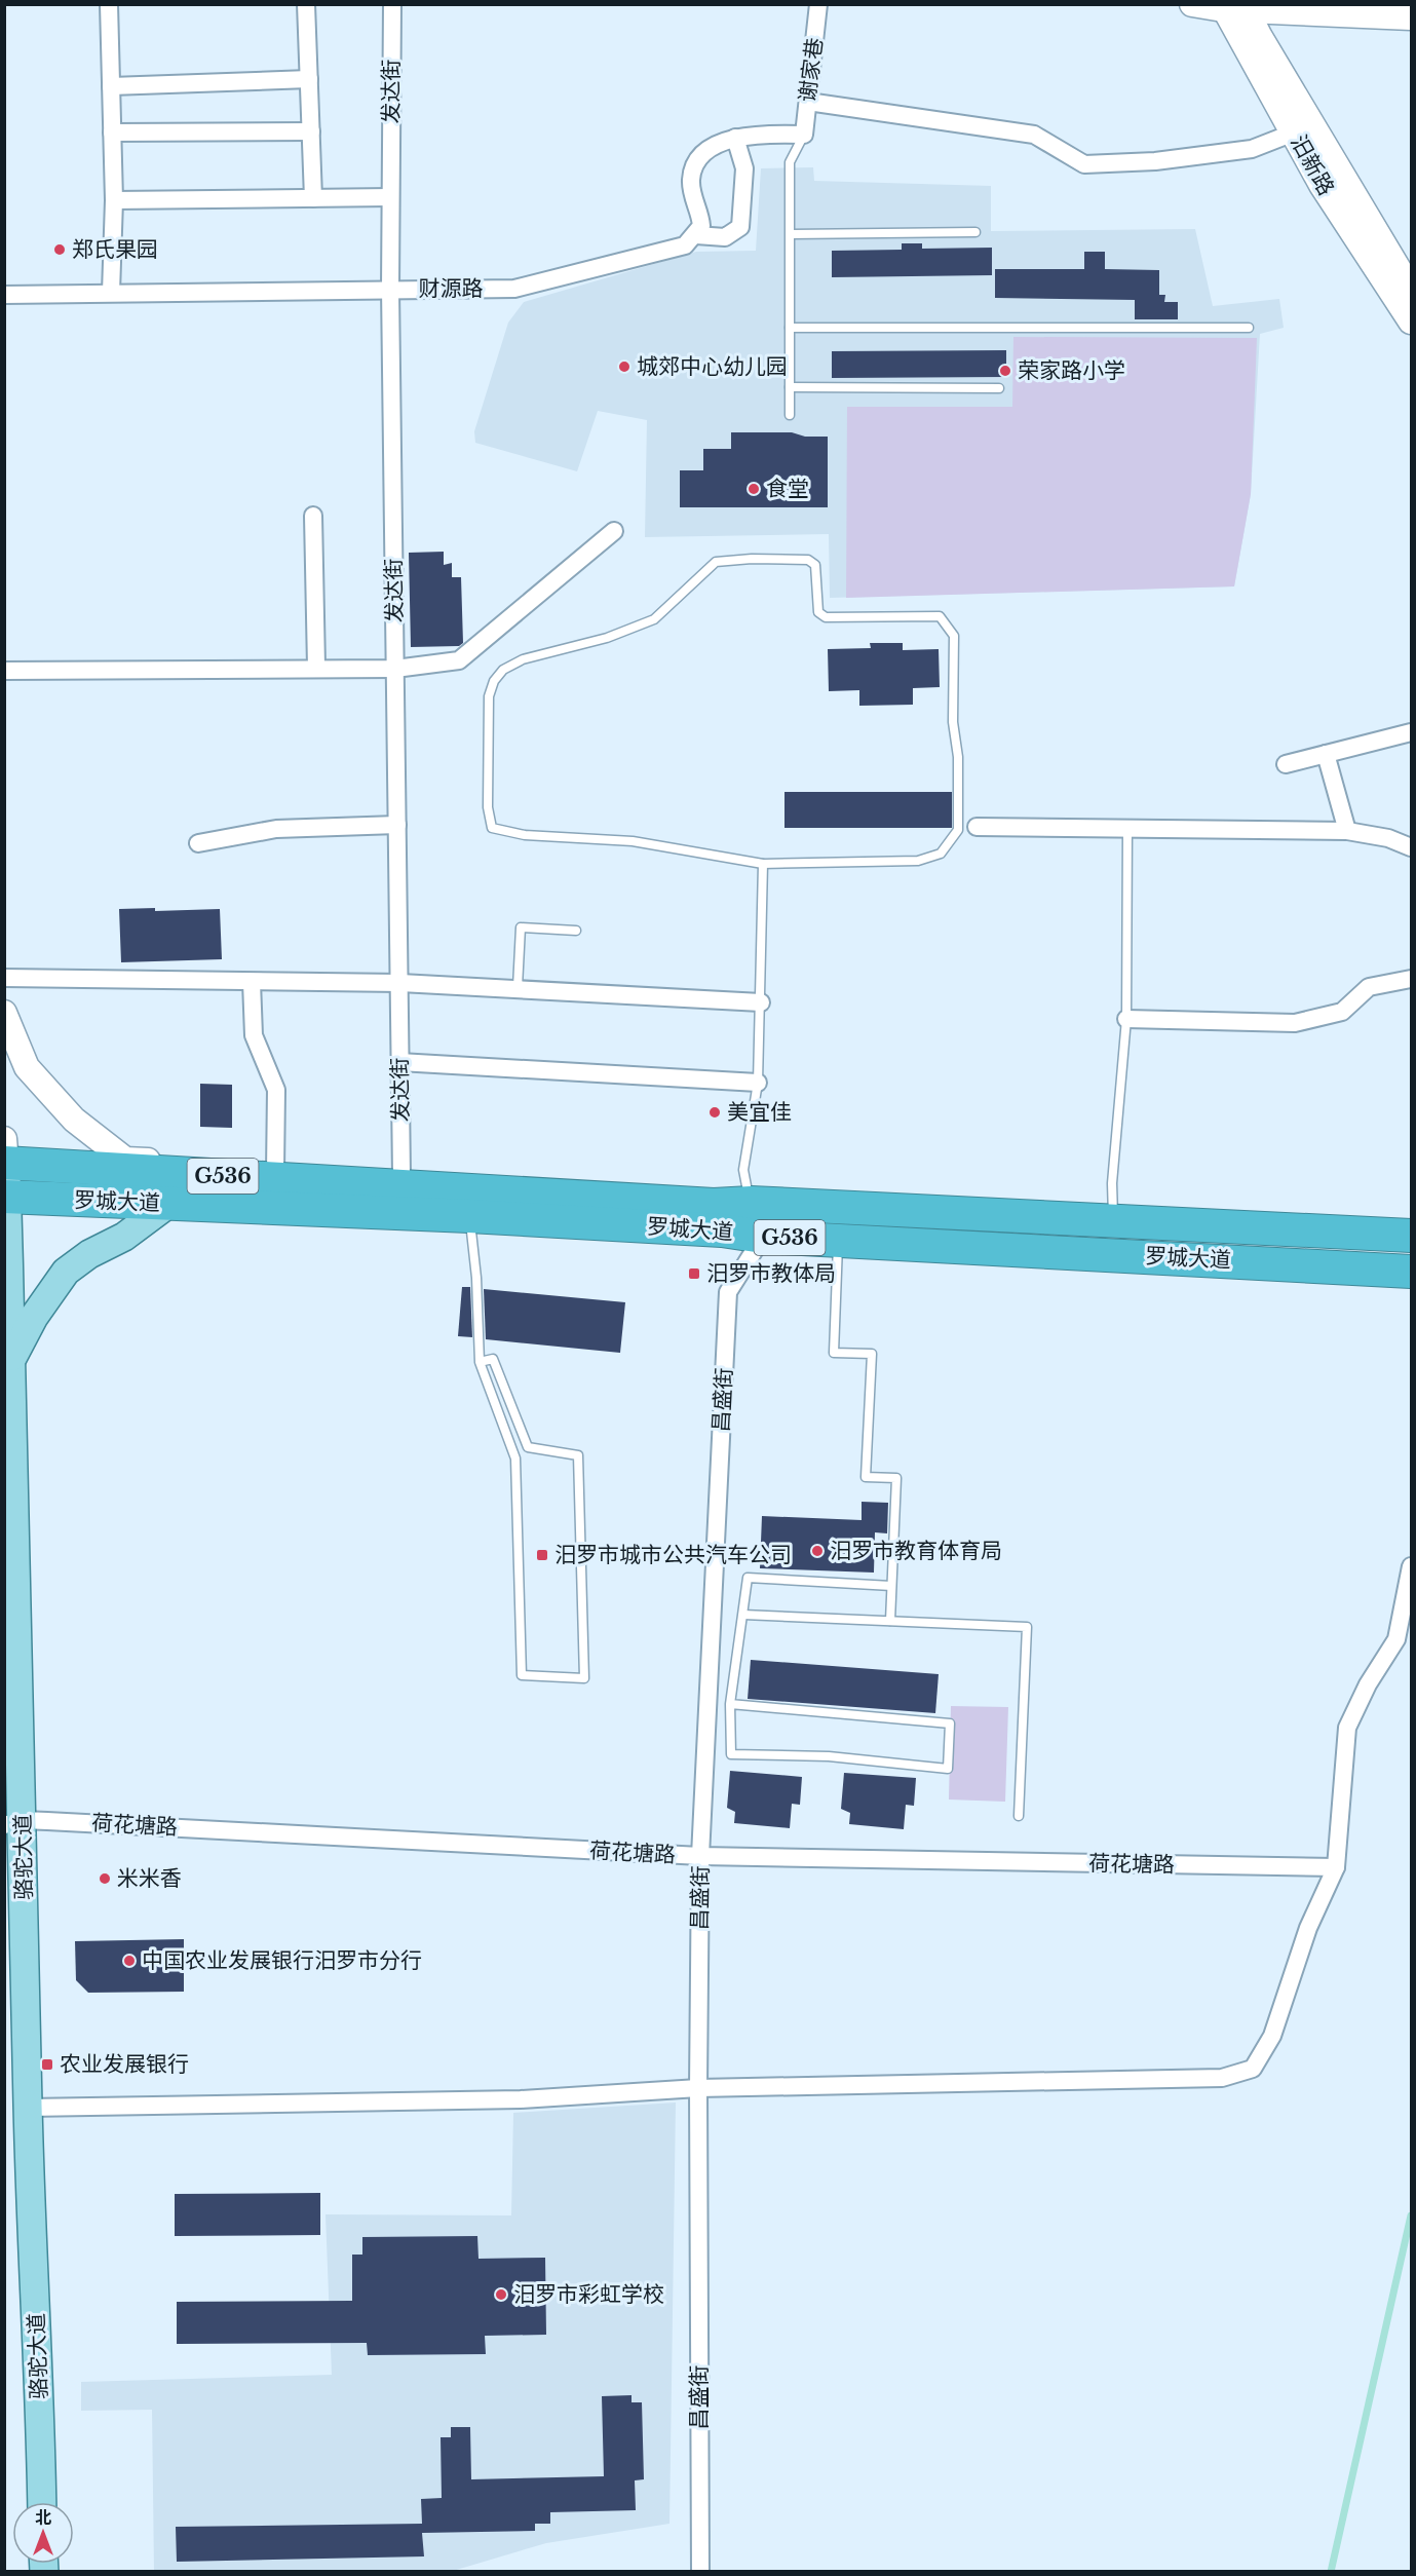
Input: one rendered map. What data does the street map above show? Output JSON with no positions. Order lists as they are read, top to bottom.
{
  "streets": {
    "highway": ["G536", "罗城大道"],
    "main road": ["骆驼大道"],
    "street": [
      "谢家巷",
      "发达街",
      "汨新路",
      "财源路",
      "昌盛街",
      "荷花塘路"
    ]
  },
  "crossings": [
    ["发达街", "财源路"],
    ["罗城大道", "昌盛街"],
    ["罗城大道", "骆驼大道"],
    ["昌盛街", "荷花塘路"],
    ["荷花塘路", "骆驼大道"]
  ],
  "places": {
    "other": [
      "郑氏果园",
      "城郊中心幼儿园",
      "荣家路小学",
      "食堂",
      "美宜佳",
      "汨罗市教育体育局",
      "米米香",
      "中国农业发展银行汨罗市分行",
      "汨罗市彩虹学校"
    ],
    "transit": ["汨罗市教体局", "汨罗市城市公共汽车公司", "农业发展银行"]
  },
  "north": "top"
}
